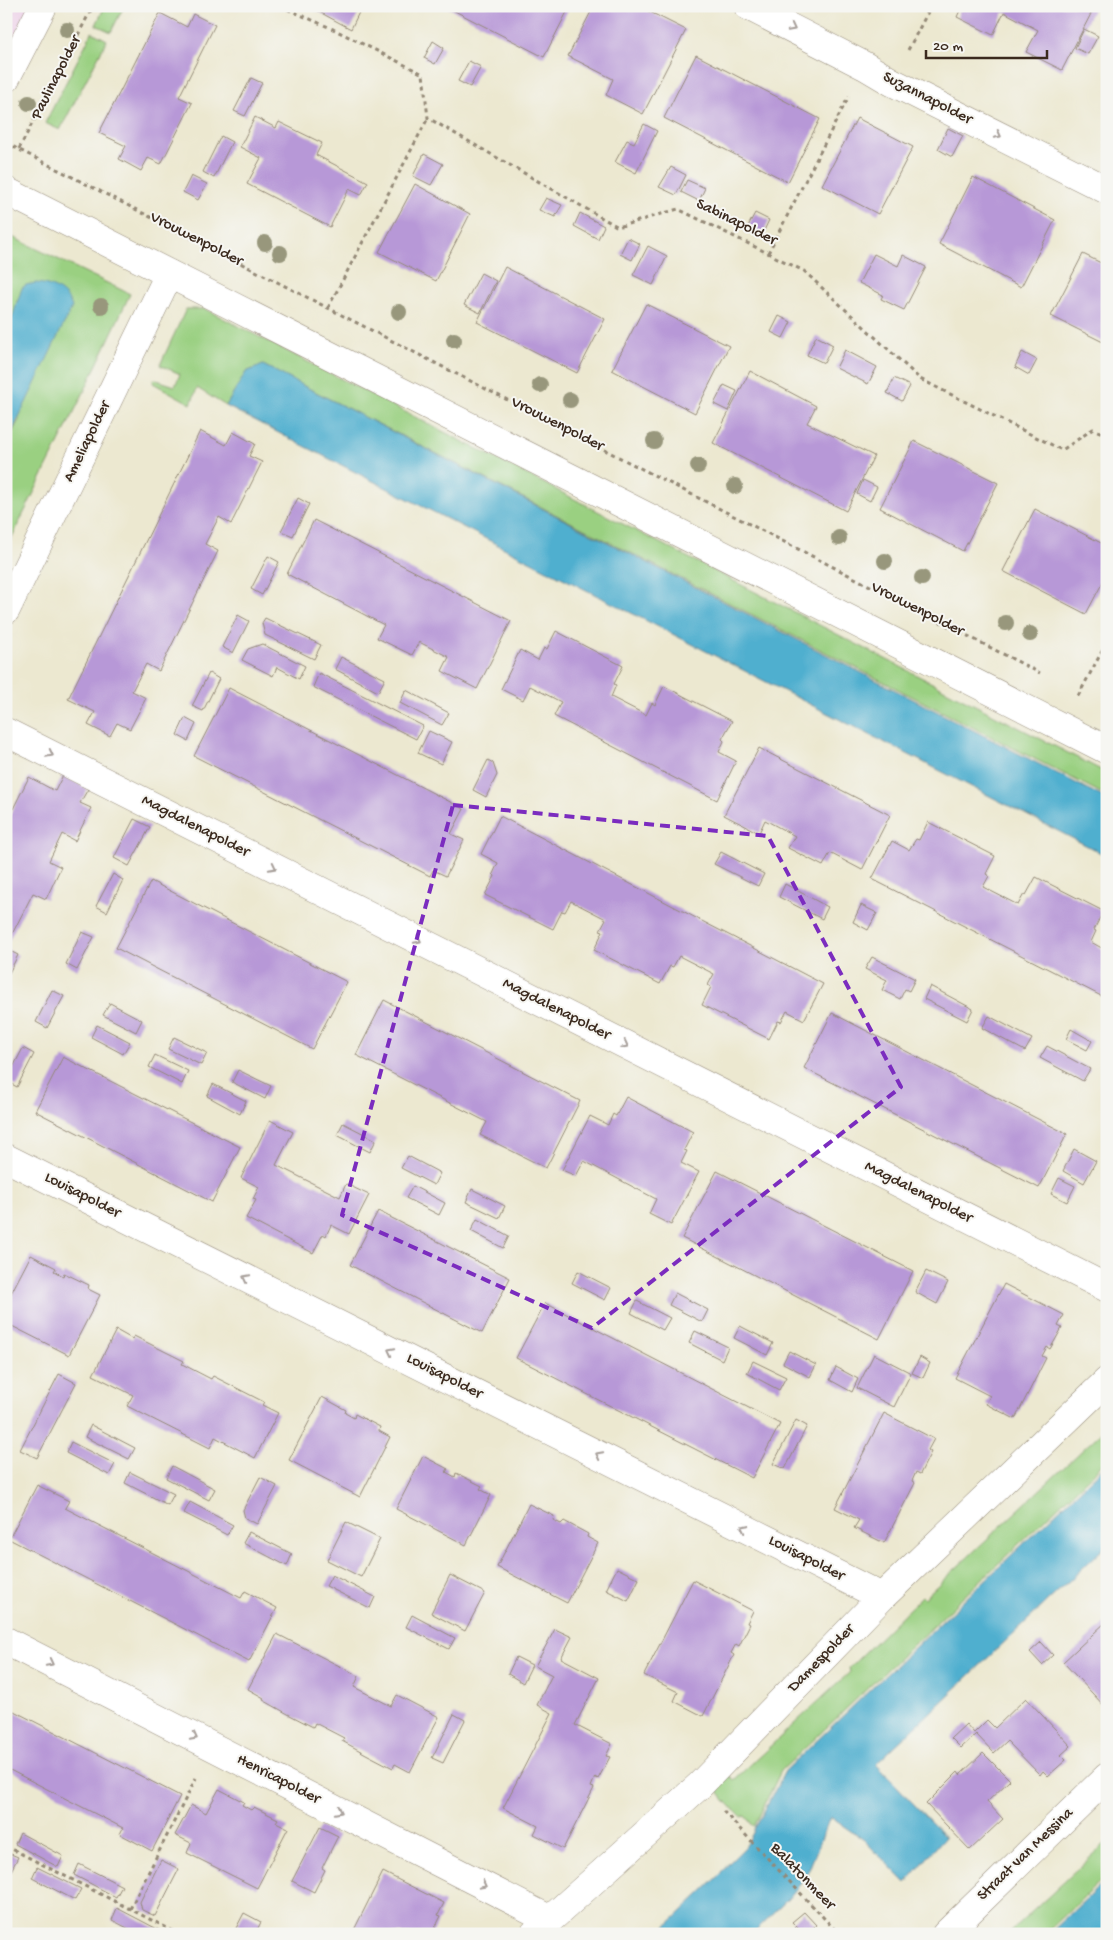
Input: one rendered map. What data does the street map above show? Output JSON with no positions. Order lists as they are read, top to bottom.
{
  "streets": {
    "street": [
      "Suzannapolder",
      "Ameliapolder",
      "Magdalenapolder",
      "Louisapolder",
      "Damespolder",
      "Henricapolder",
      "Straat van Messina"
    ],
    "path": [
      "Paulinapolder",
      "Sabinapolder",
      "Vrouwenpolder",
      "Balatonmeer"
    ]
  },
  "crossings": [
    ["Paulinapolder", "Vrouwenpolder"],
    ["Louisapolder", "Damespolder"],
    ["Damespolder", "Henricapolder"]
  ],
  "one_way": [
    "Suzannapolder",
    "Magdalenapolder",
    "Louisapolder",
    "Henricapolder"
  ],
  "scale_bar": "20 m"
}
